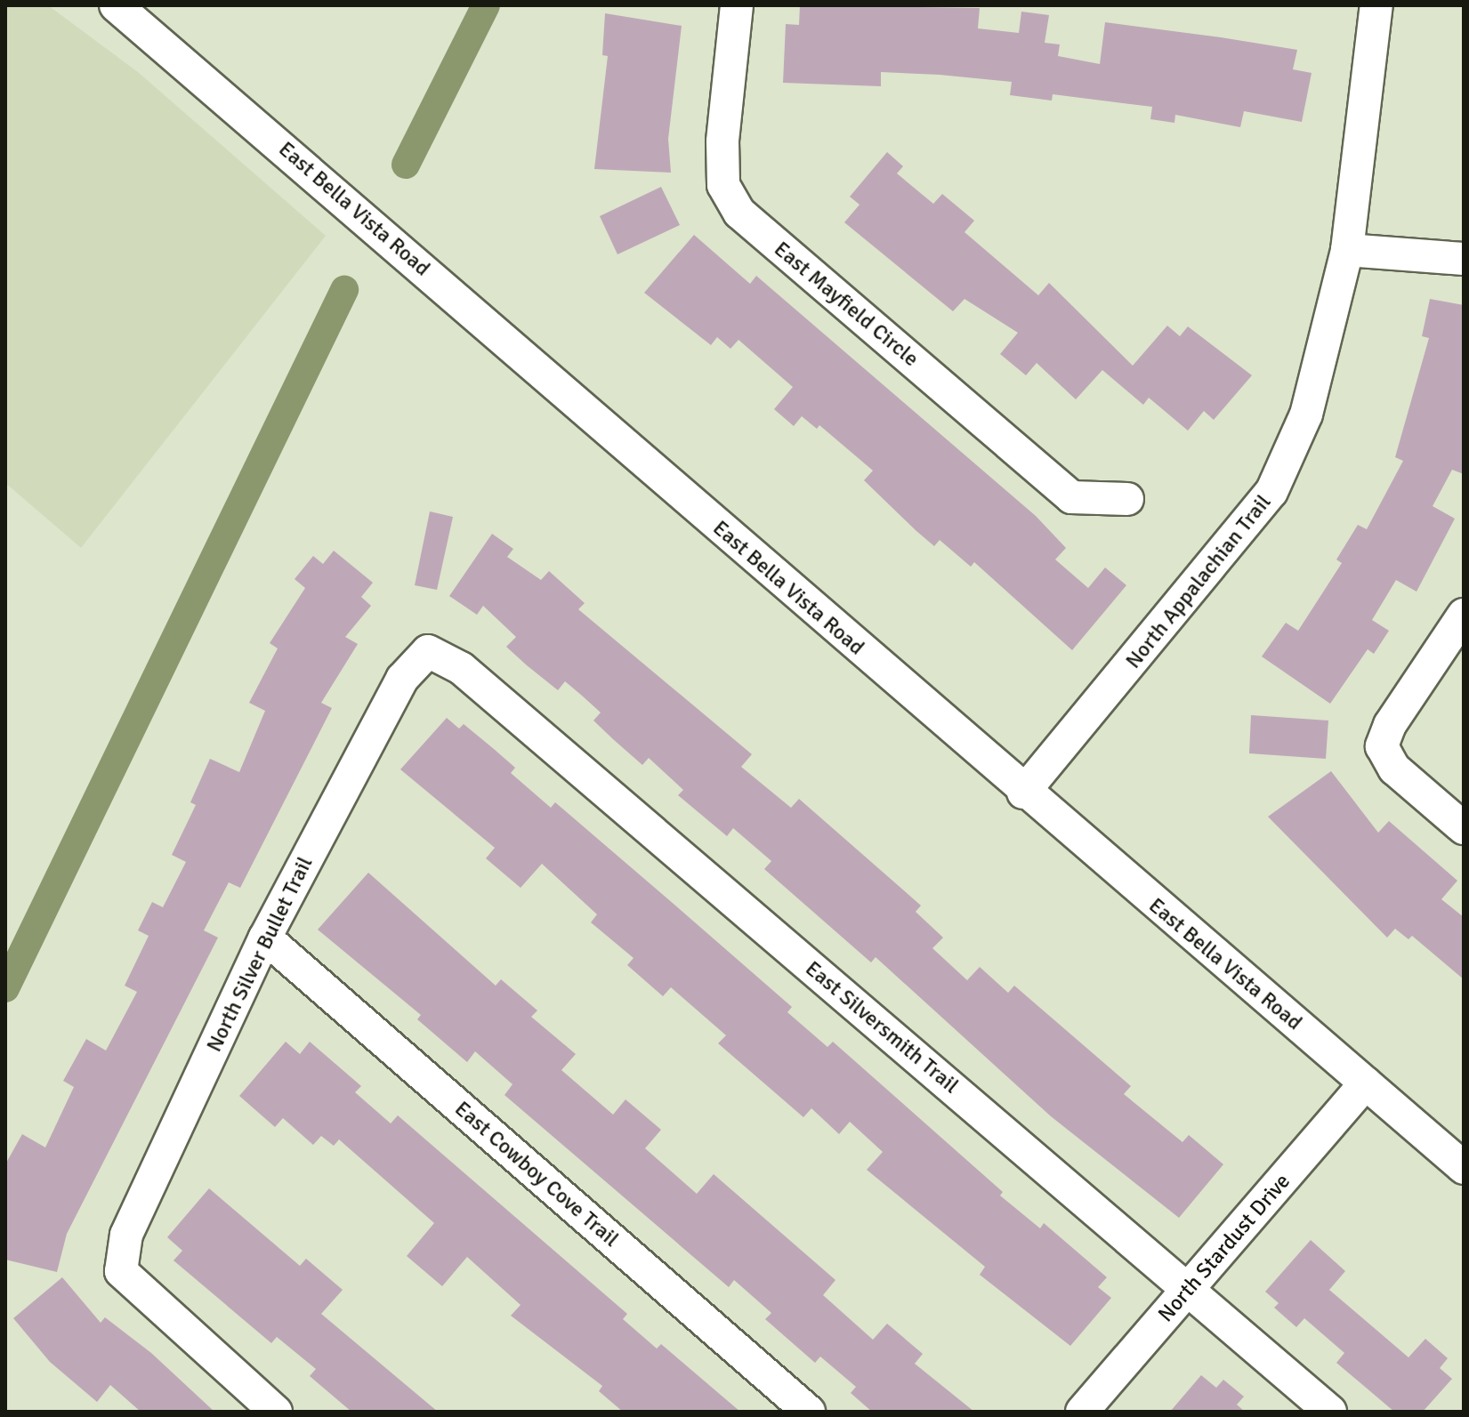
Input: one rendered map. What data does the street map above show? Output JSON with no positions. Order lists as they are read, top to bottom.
{
  "streets": {
    "street": [
      "East Bella Vista Road",
      "East Mayfield Circle",
      "North Appalachian Trail",
      "North Silver Bullet Trail",
      "East Silversmith Trail",
      "East Cowboy Cove Trail",
      "North Stardust Drive"
    ]
  },
  "crossings": [
    ["East Bella Vista Road", "North Appalachian Trail"],
    ["East Bella Vista Road", "North Stardust Drive"],
    ["North Silver Bullet Trail", "East Silversmith Trail"],
    ["North Silver Bullet Trail", "East Cowboy Cove Trail"],
    ["East Silversmith Trail", "North Stardust Drive"]
  ]
}
